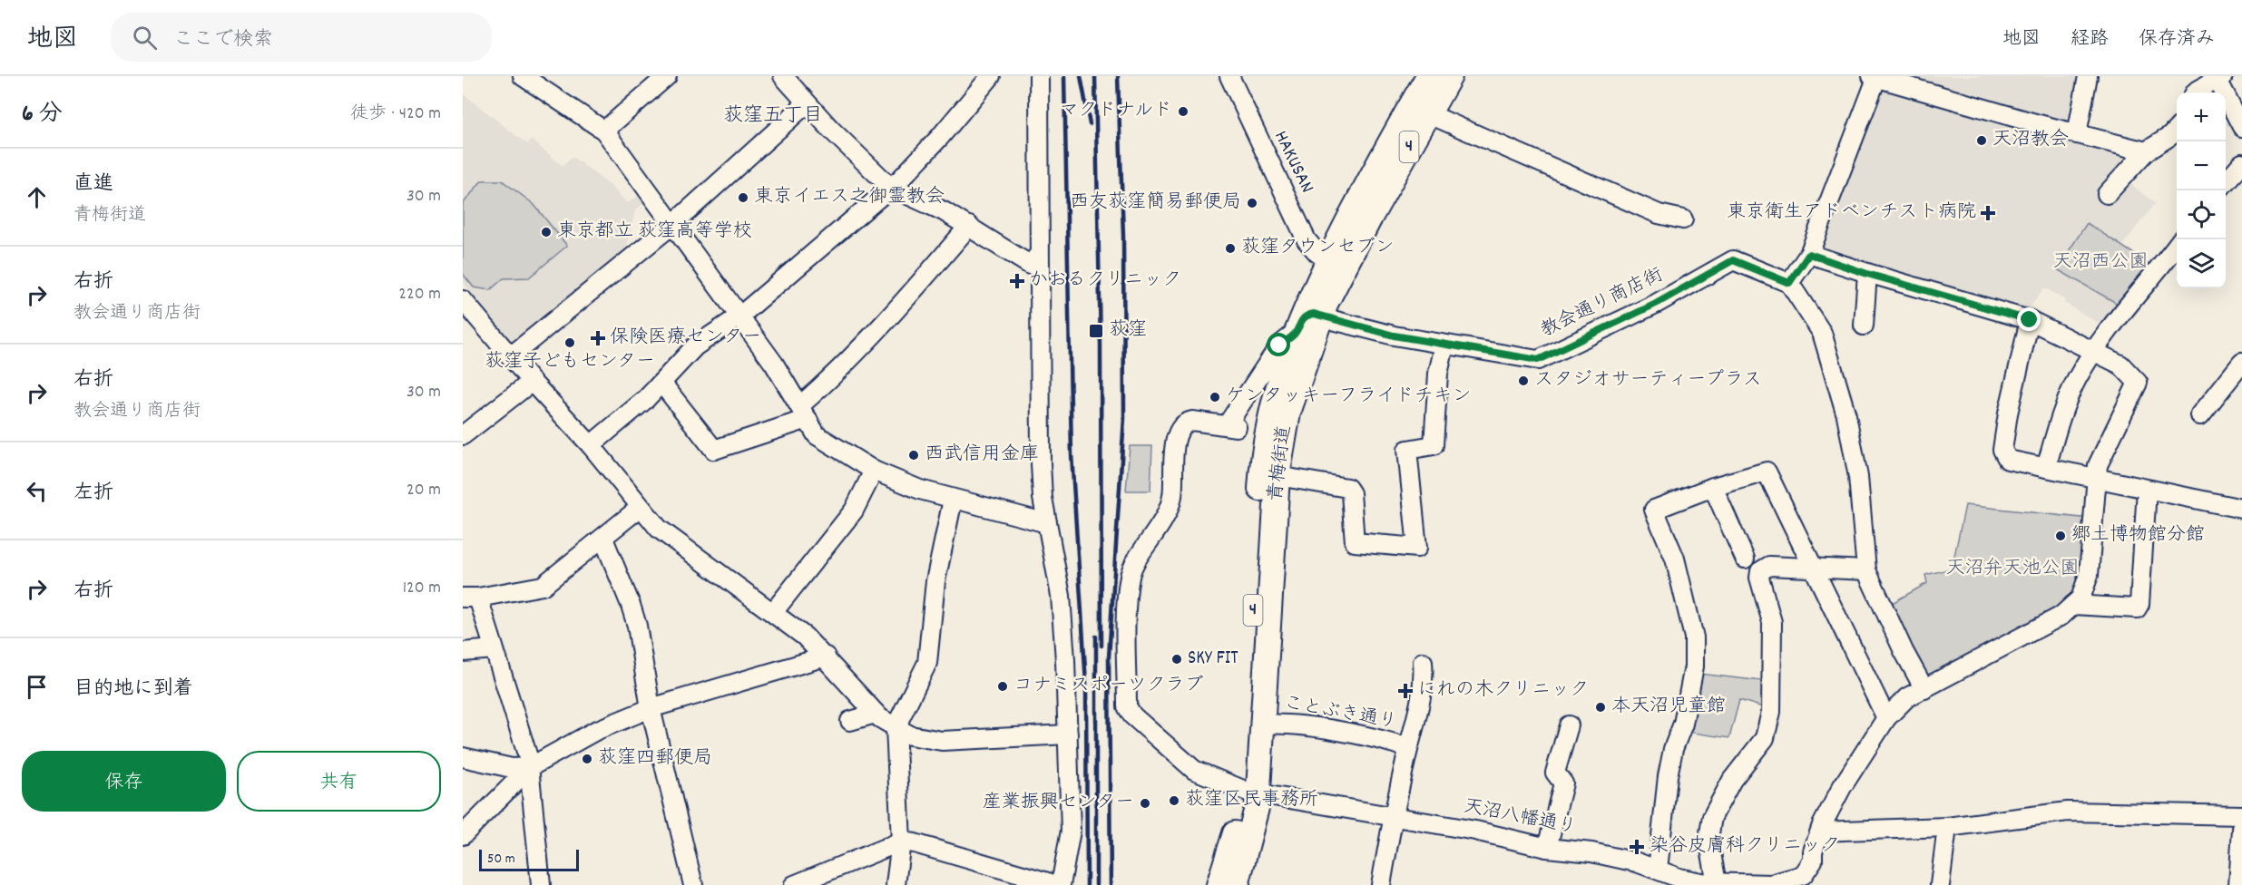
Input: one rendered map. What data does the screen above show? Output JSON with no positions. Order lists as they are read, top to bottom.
{
  "streets": {
    "main road": ["4", "青梅街道"],
    "street": [
      "HAKUSAN",
      "教会通り商店街",
      "ことぶき通り",
      "天沼八幡通り"
    ]
  },
  "crossings": [
    ["HAKUSAN", "青梅街道"],
    ["教会通り商店街", "青梅街道"],
    ["教会通り商店街", "天沼八幡通り"],
    ["青梅街道", "ことぶき通り"],
    ["青梅街道", "天沼八幡通り"]
  ],
  "districts": ["荻窪五丁目"],
  "parks": ["天沼西公園", "天沼弁天池公園"],
  "places": {
    "other": [
      "マクドナルド",
      "天沼教会",
      "東京イエス之御霊教会",
      "西友荻窪簡易郵便局",
      "東京都立 荻窪高等学校",
      "荻窪タウンセブン",
      "荻窪子どもセンター",
      "スタジオサーティープラス",
      "ケンタッキーフライドチキン",
      "西武信用金庫",
      "郷土博物館分館",
      "SKY FIT",
      "コナミスポーツクラブ",
      "本天沼児童館",
      "荻窪四郵便局",
      "荻窪区民事務所",
      "産業振興センター"
    ],
    "health": [
      "東京衛生アドベンチスト病院",
      "かおるクリニック",
      "保険医療センター",
      "にれの木クリニック",
      "染谷皮膚科クリニック"
    ],
    "transit": ["荻窪"]
  },
  "scale_bar": "50 m",
  "page": {
    "header": "地図",
    "search": "ここで検索",
    "nav": ["地図", "経路", "保存済み"],
    "heading": ["6 分", "徒歩 · 420 m"],
    "map_buttons": ["+", "−"],
    "list": [
      ["直進", "青梅街道", "30 m"],
      ["右折", "教会通り商店街", "220 m"],
      ["右折", "教会通り商店街", "30 m"],
      ["左折", "20 m"],
      ["右折", "120 m"],
      "目的地に到着"
    ],
    "buttons": ["保存", "共有"],
    "scale": "50 m"
  }
}
